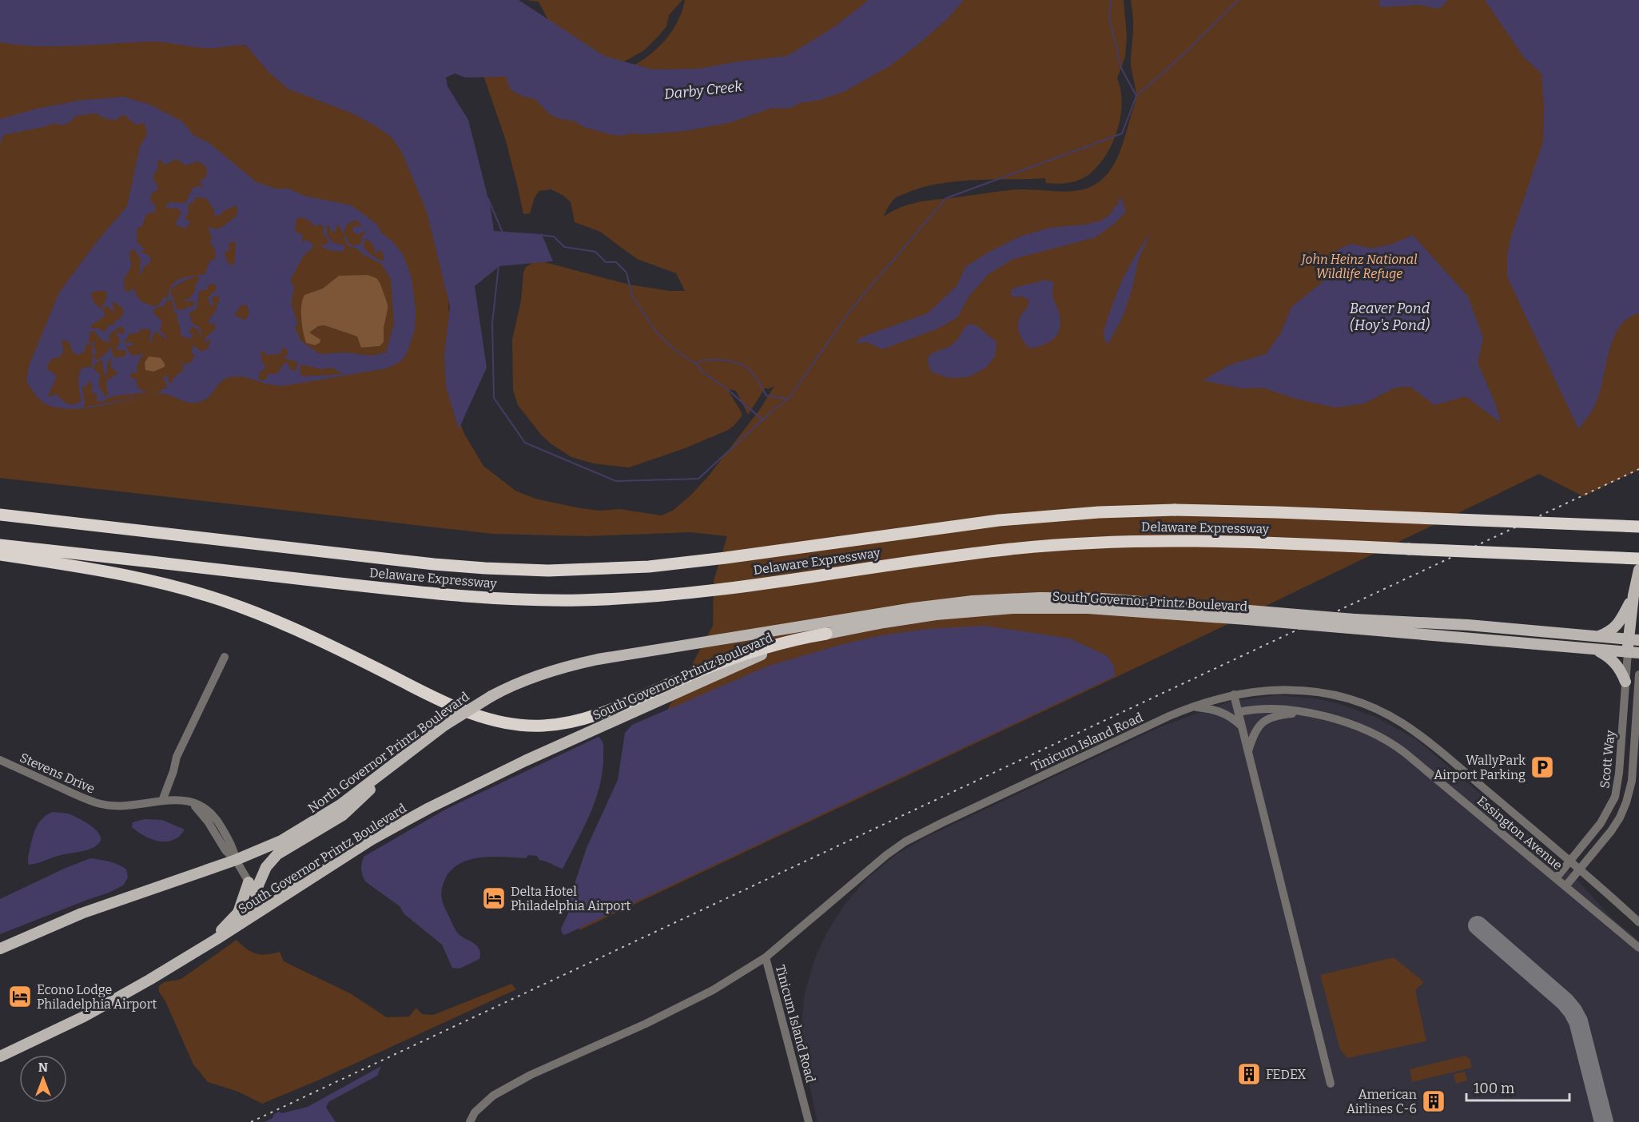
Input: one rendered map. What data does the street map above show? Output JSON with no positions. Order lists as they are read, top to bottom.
{
  "streets": {
    "highway": ["Delaware Expressway"],
    "main road": ["South Governor Printz Boulevard", "North Governor Printz Boulevard"],
    "street": [
      "Tinicum Island Road",
      "Scott Way",
      "Stevens Drive",
      "Essington Avenue"
    ]
  },
  "crossings": [
    ["South Governor Printz Boulevard", "North Governor Printz Boulevard"],
    ["South Governor Printz Boulevard", "Scott Way"],
    ["South Governor Printz Boulevard", "Stevens Drive"],
    ["Tinicum Island Road", "Scott Way"],
    ["North Governor Printz Boulevard", "Stevens Drive"],
    ["Scott Way", "Essington Avenue"]
  ],
  "water": ["Darby Creek", "Beaver Pond (Hoy's Pond)"],
  "parks": ["John Heinz National Wildlife Refuge"],
  "places": {
    "parking": ["WallyPark Airport Parking"],
    "hotel": ["Delta Hotel Philadelphia Airport", "Econo Lodge Philadelphia Airport"],
    "building": ["FEDEX", "American Airlines C-6"]
  },
  "scale_bar": "100 m",
  "north": "top"
}
